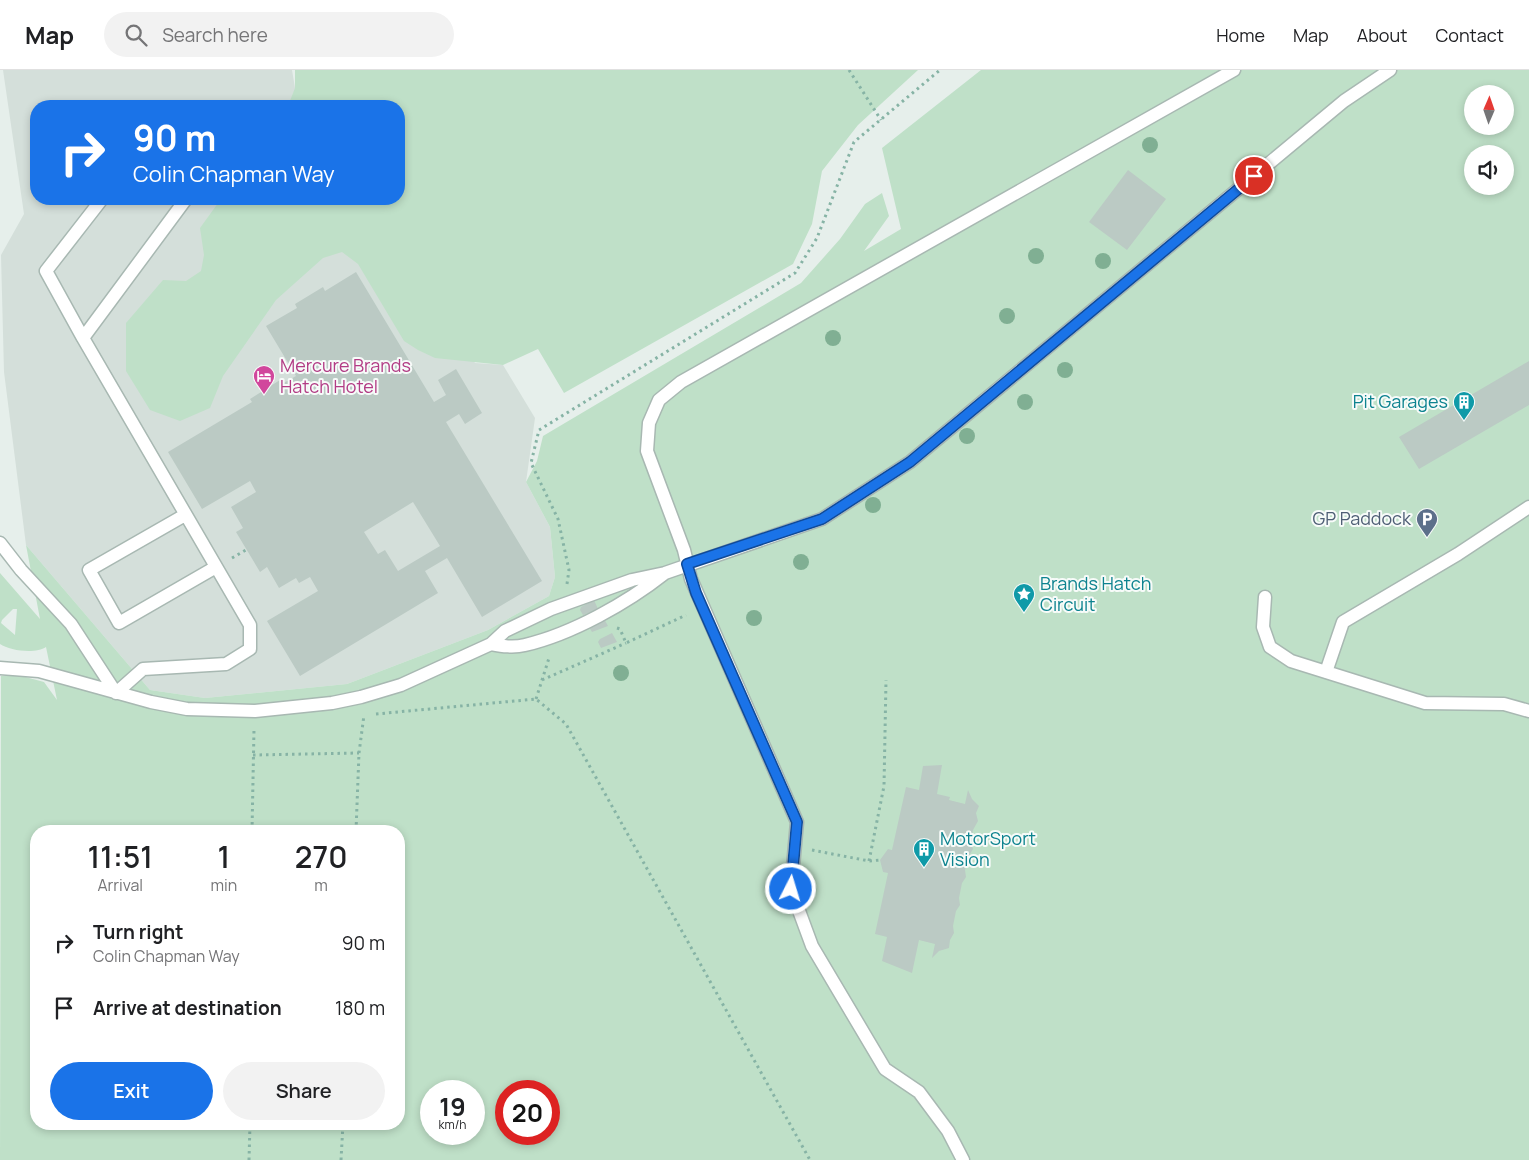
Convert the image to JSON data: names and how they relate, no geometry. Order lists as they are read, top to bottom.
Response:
{
  "places": {
    "hotel": ["Mercure Brands Hatch Hotel"],
    "building": ["Pit Garages", "MotorSport Vision"],
    "parking": ["GP Paddock"],
    "place": ["Brands Hatch Circuit"]
  },
  "north": "top",
  "page": {
    "header": "Map",
    "search": "Search here",
    "nav": [
      "Home",
      "Map",
      "About",
      "Contact"
    ],
    "turn": ["90 m", "Colin Chapman Way"],
    "eta": [
      "11:51",
      "Arrival",
      "1",
      "min",
      "270",
      "m"
    ],
    "list": [
      {
        "name": "Turn right",
        "note": "Colin Chapman Way",
        "value": "90 m"
      },
      {
        "name": "Arrive at destination",
        "value": "180 m"
      }
    ],
    "buttons": ["Exit", "Share"],
    "speed": "19 km/h",
    "limit": "20"
  }
}
